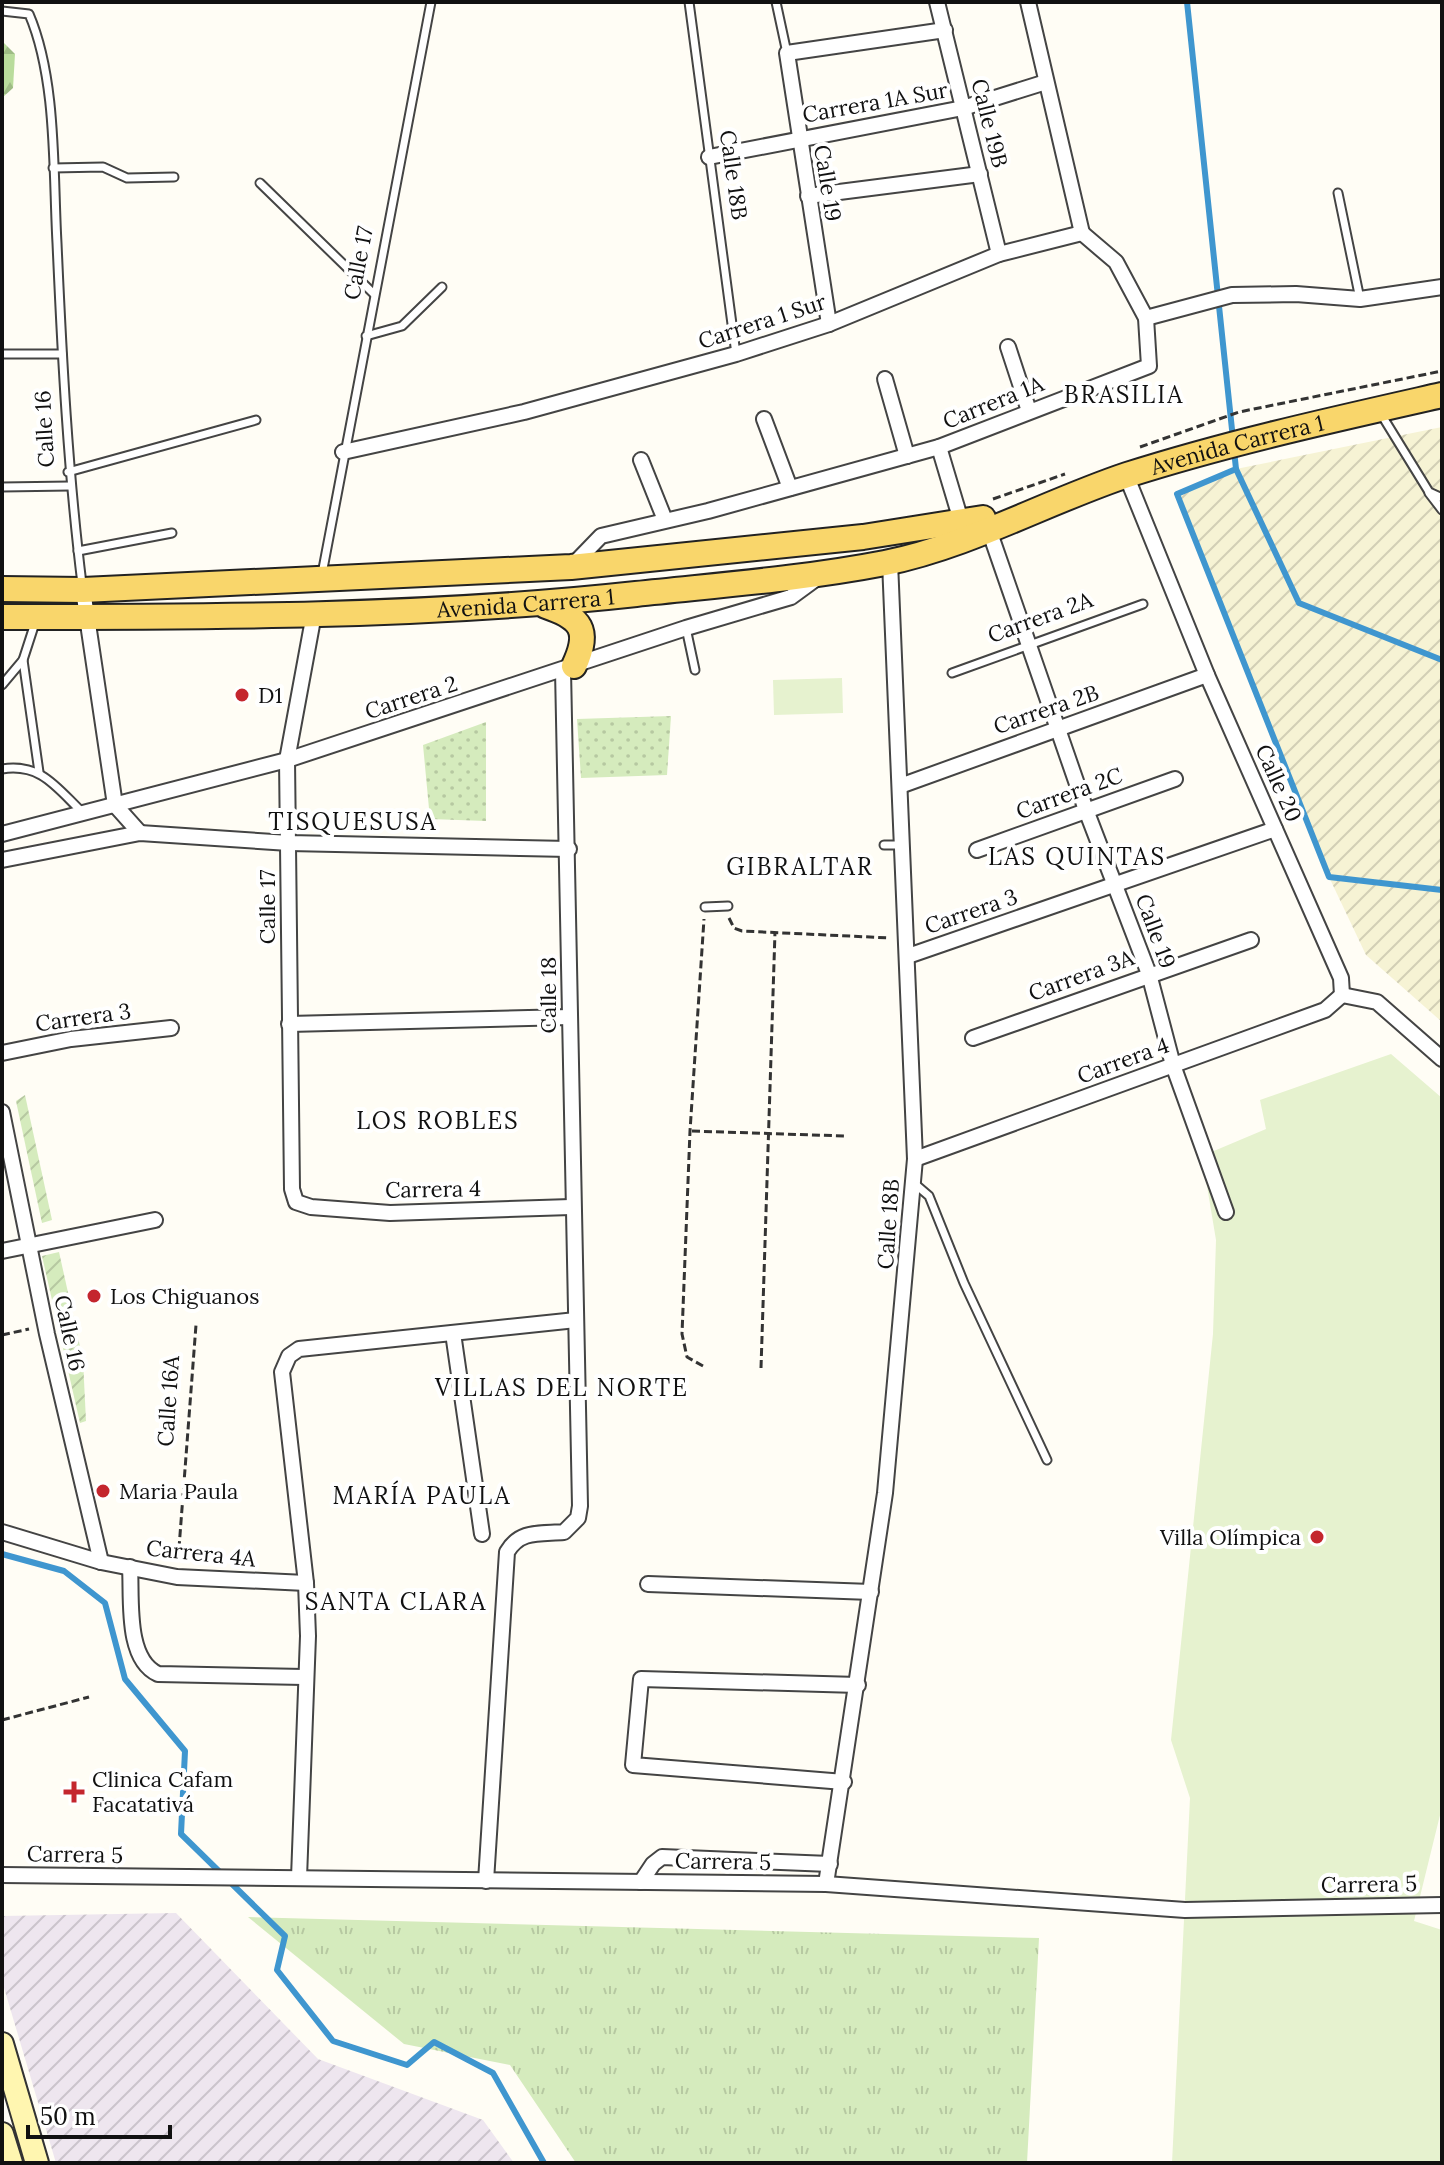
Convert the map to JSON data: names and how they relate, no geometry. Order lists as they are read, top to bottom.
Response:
{
  "streets": {
    "main road": ["Avenida Carrera 1"],
    "street": [
      "Carrera 1A Sur",
      "Calle 19B",
      "Calle 18B",
      "Calle 19",
      "Calle 17",
      "Carrera 1 Sur",
      "Carrera 1A",
      "Calle 16",
      "Carrera 2",
      "Carrera 2B",
      "Calle 20",
      "Carrera 2C",
      "Carrera 3",
      "Carrera 3A",
      "Calle 18",
      "Carrera 4",
      "Carrera 4A",
      "Carrera 5"
    ],
    "lane": ["Carrera 2A"],
    "path": ["Calle 16A"]
  },
  "crossings": [
    ["Carrera 1A Sur", "Calle 19B"],
    ["Carrera 1A Sur", "Calle 18B"],
    ["Carrera 1A Sur", "Calle 19"],
    ["Calle 19B", "Carrera 1 Sur"],
    ["Calle 18B", "Carrera 1 Sur"],
    ["Calle 18B", "Avenida Carrera 1"],
    ["Calle 18B", "Carrera 2B"],
    ["Calle 18B", "Carrera 3"],
    ["Calle 18B", "Carrera 4"],
    ["Calle 18B", "Carrera 5"],
    ["Calle 19", "Carrera 1 Sur"],
    ["Calle 19", "Avenida Carrera 1"],
    ["Calle 19", "Carrera 2A"],
    ["Calle 19", "Carrera 2B"],
    ["Calle 19", "Carrera 2C"],
    ["Calle 19", "Carrera 3"],
    ["Calle 19", "Carrera 3A"],
    ["Calle 19", "Carrera 4"],
    ["Calle 17", "Carrera 1 Sur"],
    ["Calle 17", "Avenida Carrera 1"],
    ["Calle 17", "Carrera 2"],
    ["Calle 17", "Carrera 4"],
    ["Carrera 1A", "Avenida Carrera 1"],
    ["Calle 16", "Avenida Carrera 1"],
    ["Calle 16", "Carrera 2"],
    ["Calle 16", "Carrera 4A"],
    ["Avenida Carrera 1", "Carrera 2"],
    ["Avenida Carrera 1", "Calle 20"],
    ["Carrera 2", "Calle 18"],
    ["Carrera 2B", "Calle 20"],
    ["Calle 20", "Carrera 3"],
    ["Calle 20", "Carrera 4"],
    ["Calle 18", "Carrera 4"],
    ["Calle 18", "Carrera 5"],
    ["Calle 16A", "Carrera 4A"]
  ],
  "districts": [
    "BRASILIA",
    "TISQUESUSA",
    "LAS QUINTAS",
    "GIBRALTAR",
    "LOS ROBLES",
    "VILLAS DEL NORTE",
    "MARÍA PAULA",
    "SANTA CLARA"
  ],
  "places": {
    "other": [
      "D1",
      "Los Chiguanos",
      "Maria Paula",
      "Villa Olímpica"
    ],
    "health": ["Clinica Cafam Facatativá"]
  },
  "scale_bar": "50 m"
}
